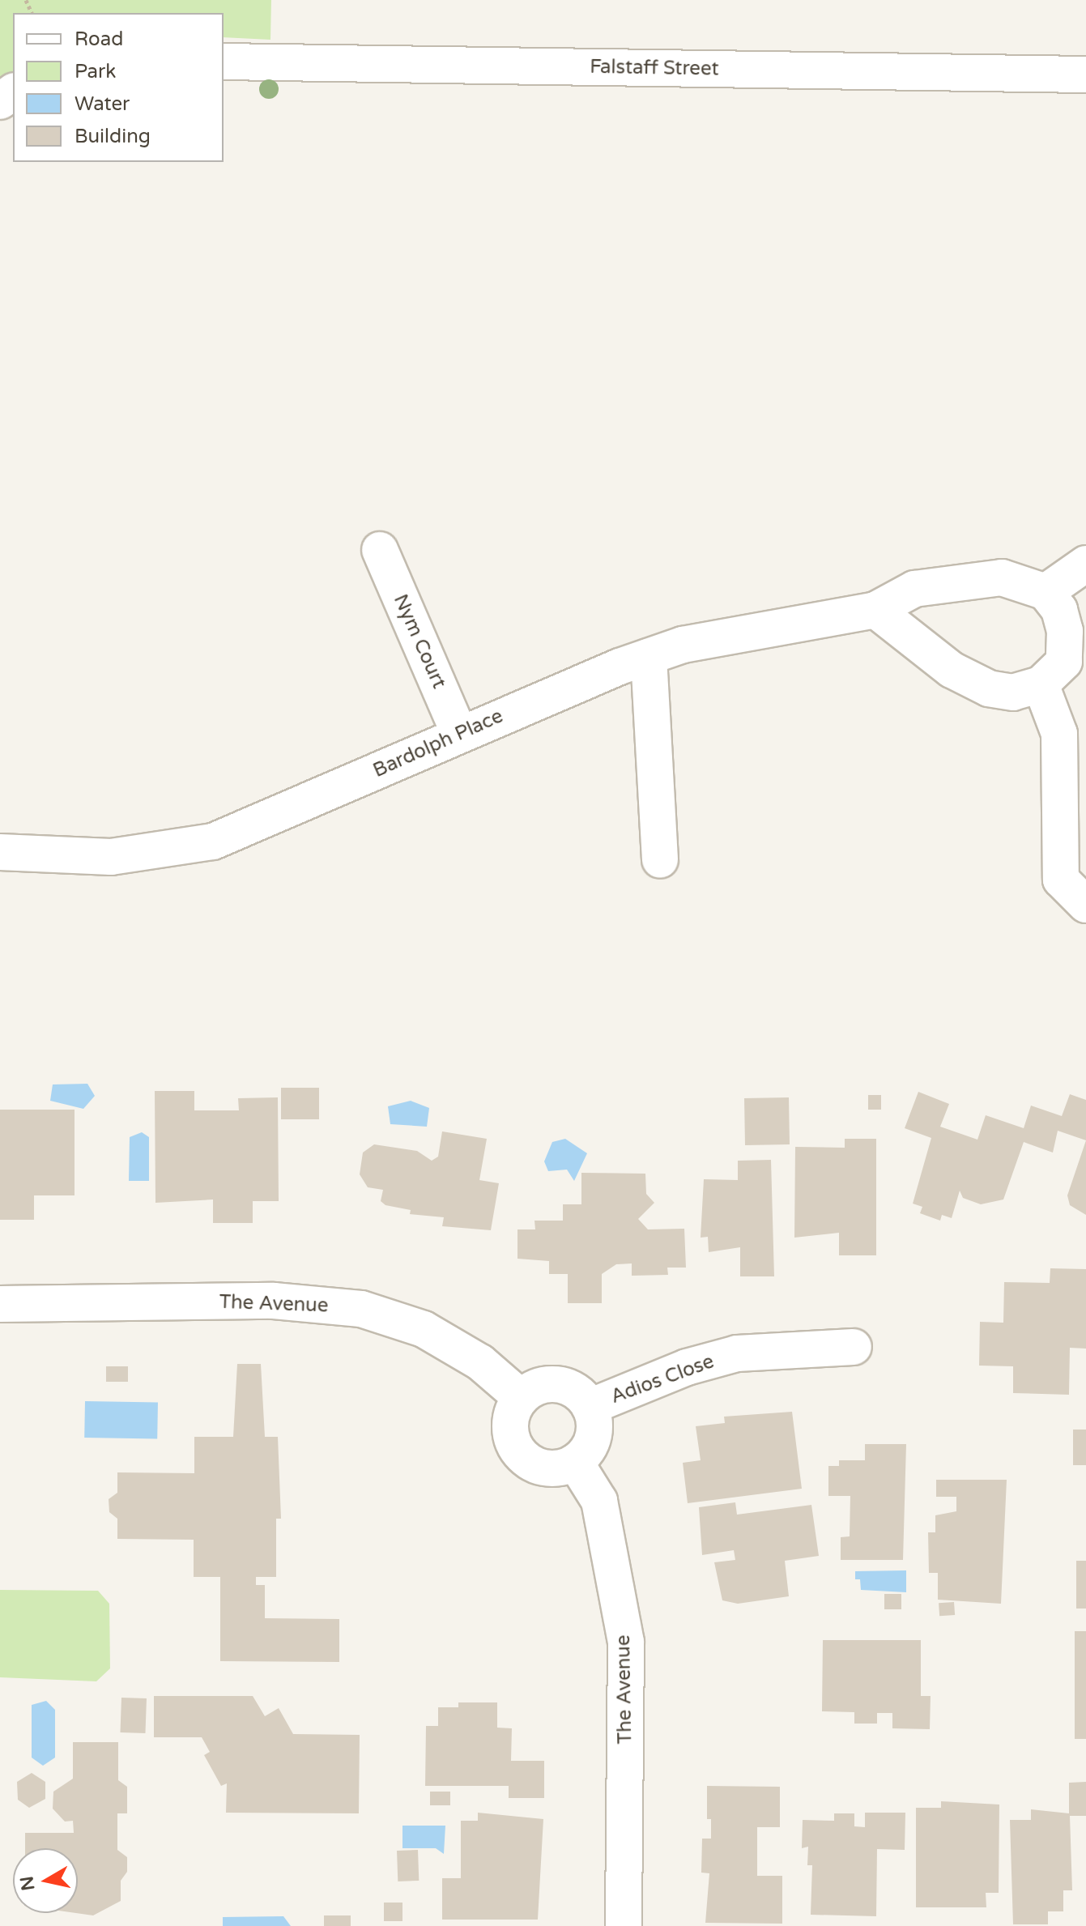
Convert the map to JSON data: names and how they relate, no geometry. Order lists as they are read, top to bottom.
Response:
{
  "streets": {
    "street": [
      "Falstaff Street",
      "Nym Court",
      "Bardolph Place",
      "The Avenue",
      "Adios Close"
    ]
  },
  "crossings": [
    ["Nym Court", "Bardolph Place"],
    ["The Avenue", "Adios Close"]
  ],
  "legend": [
    "Road",
    "Park",
    "Water",
    "Building"
  ],
  "north": "left"
}
